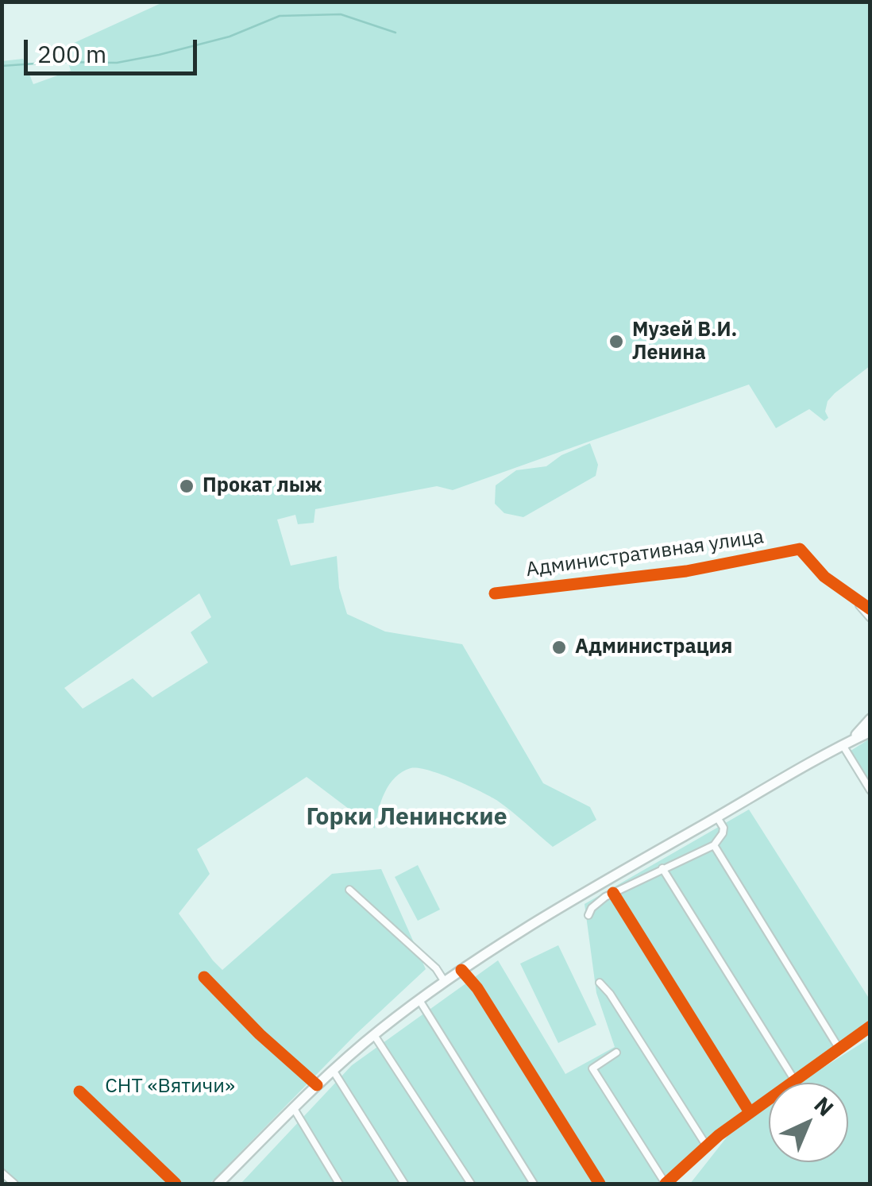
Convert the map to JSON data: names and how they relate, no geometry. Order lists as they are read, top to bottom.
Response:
{
  "streets": {
    "street": ["Административная улица"]
  },
  "districts": ["Горки Ленинские"],
  "parks": ["СНТ «Вятичи»"],
  "places": ["Музей В.И. Ленина", "Прокат лыж", "Администрация"],
  "scale_bar": "200 m",
  "north": "top right"
}
